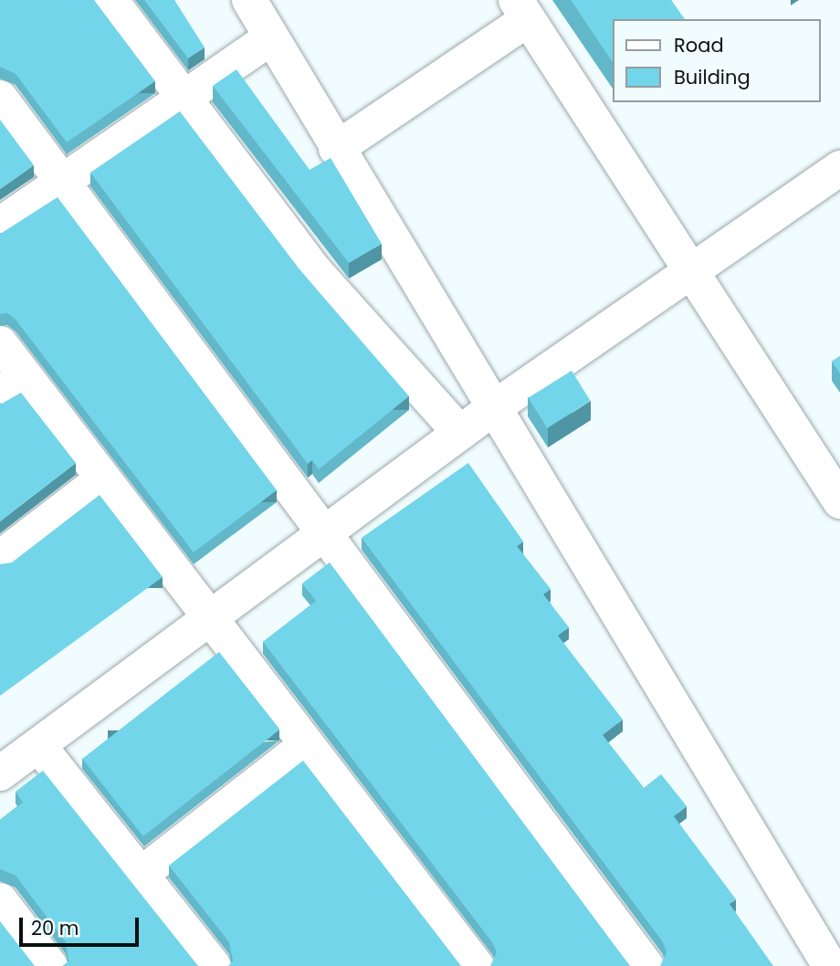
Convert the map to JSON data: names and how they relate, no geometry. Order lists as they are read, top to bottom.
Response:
{
  "legend": ["Road", "Building"],
  "scale_bar": "20 m"
}
